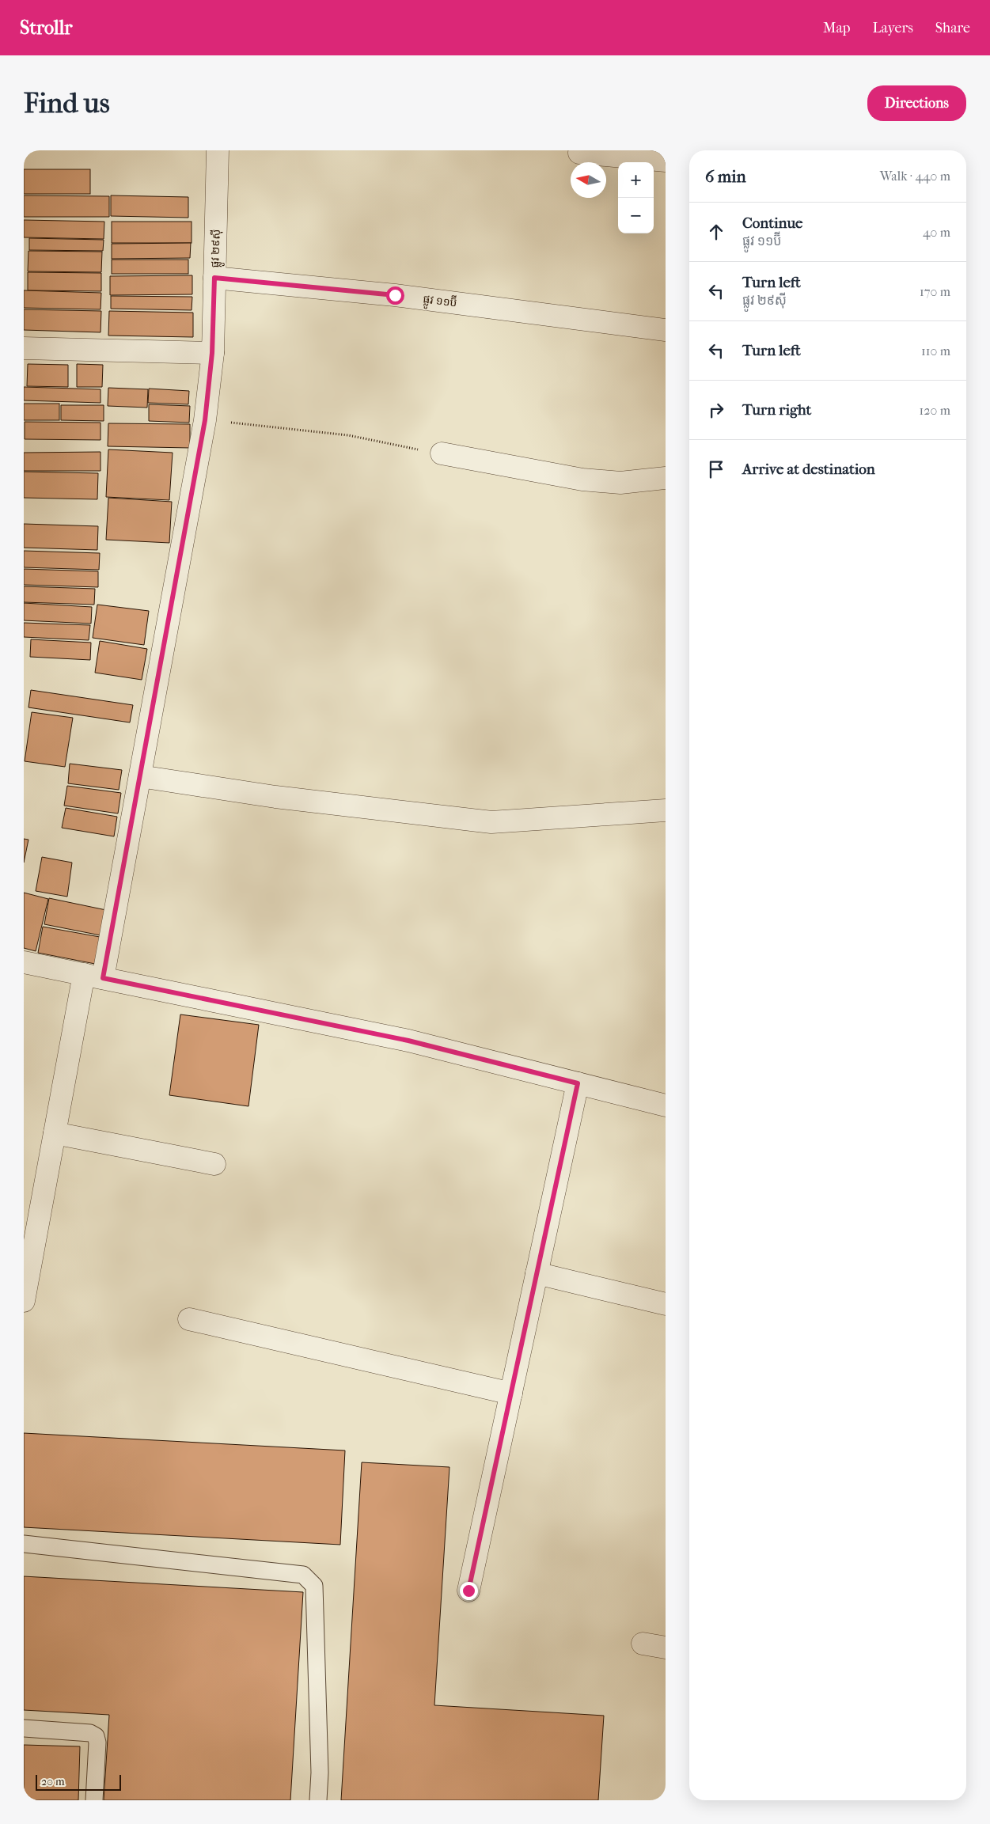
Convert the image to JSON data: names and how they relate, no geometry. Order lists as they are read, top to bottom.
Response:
{
  "streets": {
    "street": ["ផ្លូវ ២៩ស៊ី", "ផ្លូវ ១១ប៊ី"]
  },
  "crossings": [
    ["ផ្លូវ ២៩ស៊ី", "ផ្លូវ ១១ប៊ី"]
  ],
  "scale_bar": "20 m",
  "north": "left",
  "page": {
    "header": "Strollr",
    "nav": ["Map", "Layers", "Share"],
    "buttons": "Directions",
    "title": "Find us",
    "heading": ["6 min", "Walk · 440 m"],
    "map_buttons": ["+", "−"],
    "list": [
      ["Continue", "ផ្លូវ ១១ប៊ី", "40 m"],
      ["Turn left", "ផ្លូវ ២៩ស៊ី", "170 m"],
      ["Turn left", "110 m"],
      ["Turn right", "120 m"],
      "Arrive at destination"
    ],
    "scale": "20 m"
  }
}
